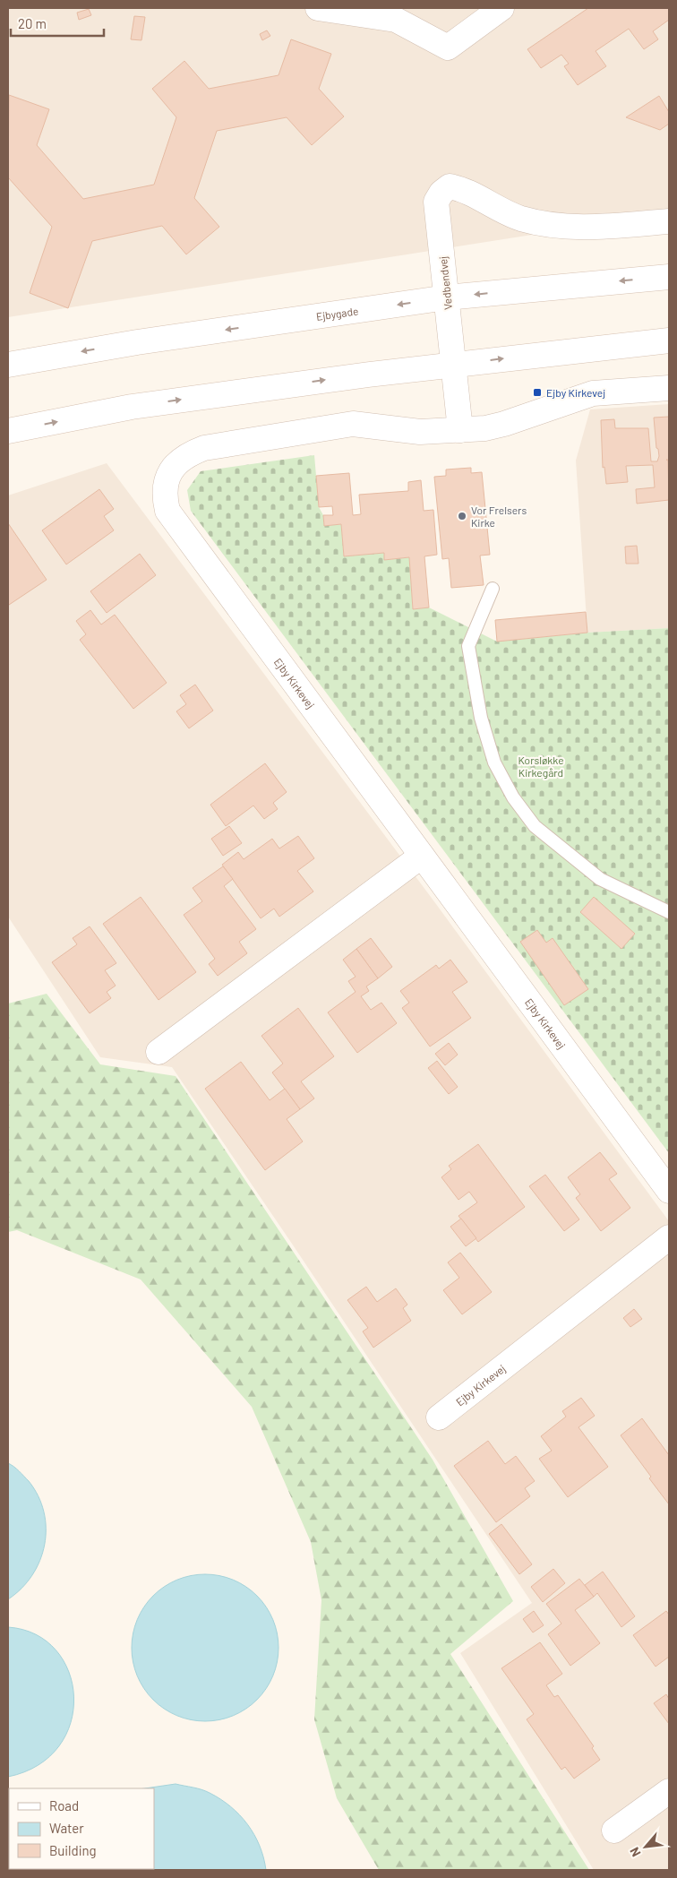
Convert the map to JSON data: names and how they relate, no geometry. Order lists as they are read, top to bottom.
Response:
{
  "streets": {
    "street": ["Vedbendvej", "Ejbygade", "Ejby Kirkevej"]
  },
  "crossings": [
    ["Vedbendvej", "Ejbygade"]
  ],
  "parks": ["Korsløkke Kirkegård"],
  "places": {
    "transit": ["Ejby Kirkevej"],
    "other": ["Vor Frelsers Kirke"]
  },
  "legend": ["Road", "Water", "Building"],
  "scale_bar": "20 m",
  "north": "bottom left"
}
